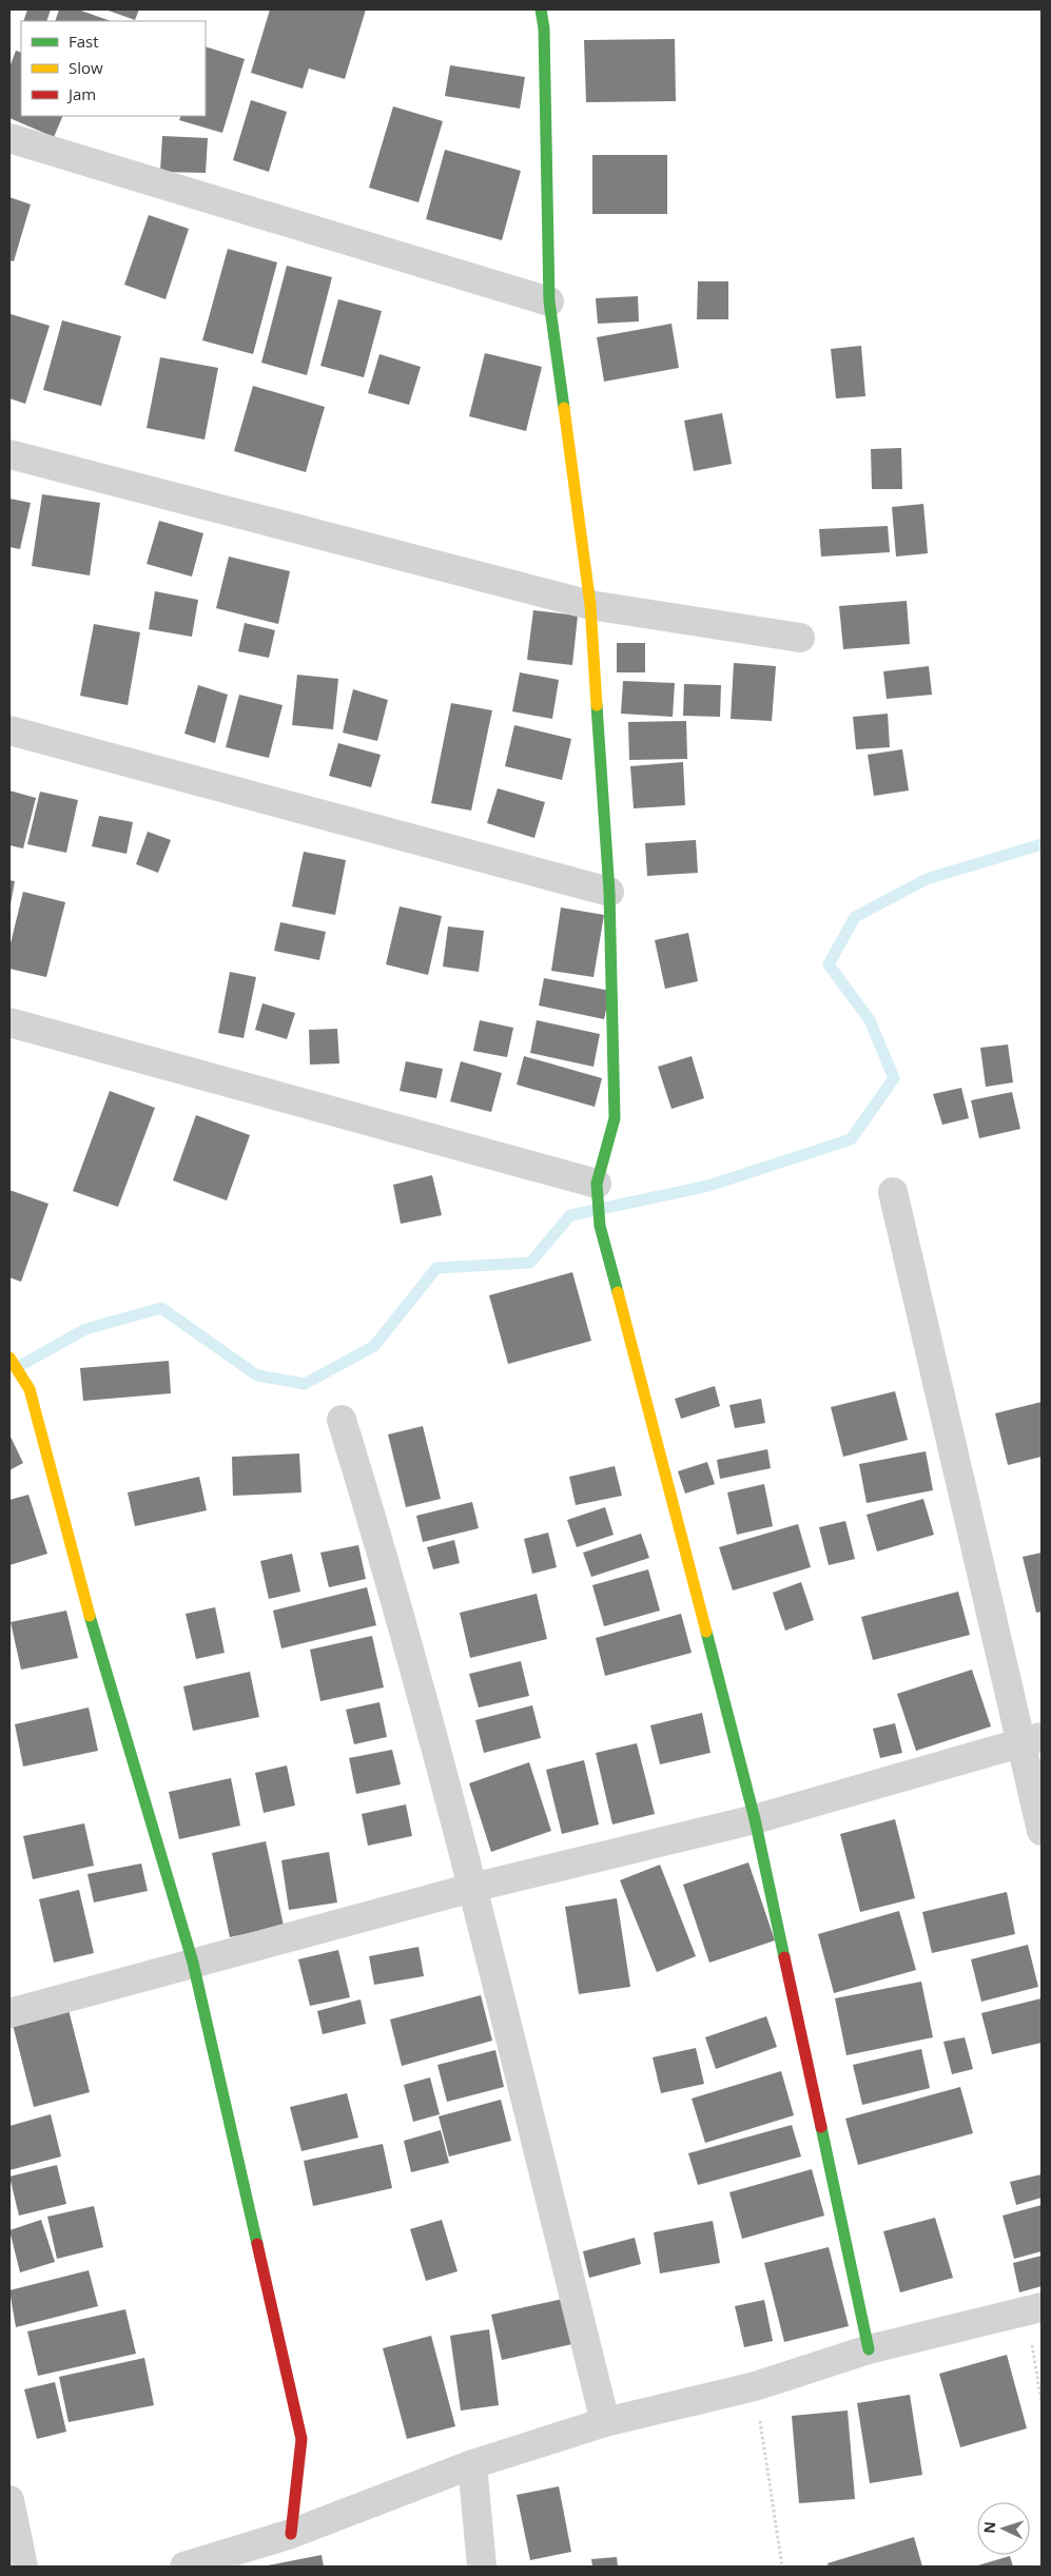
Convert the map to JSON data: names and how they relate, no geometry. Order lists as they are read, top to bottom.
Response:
{
  "legend": ["Fast", "Slow", "Jam"],
  "north": "left"
}
